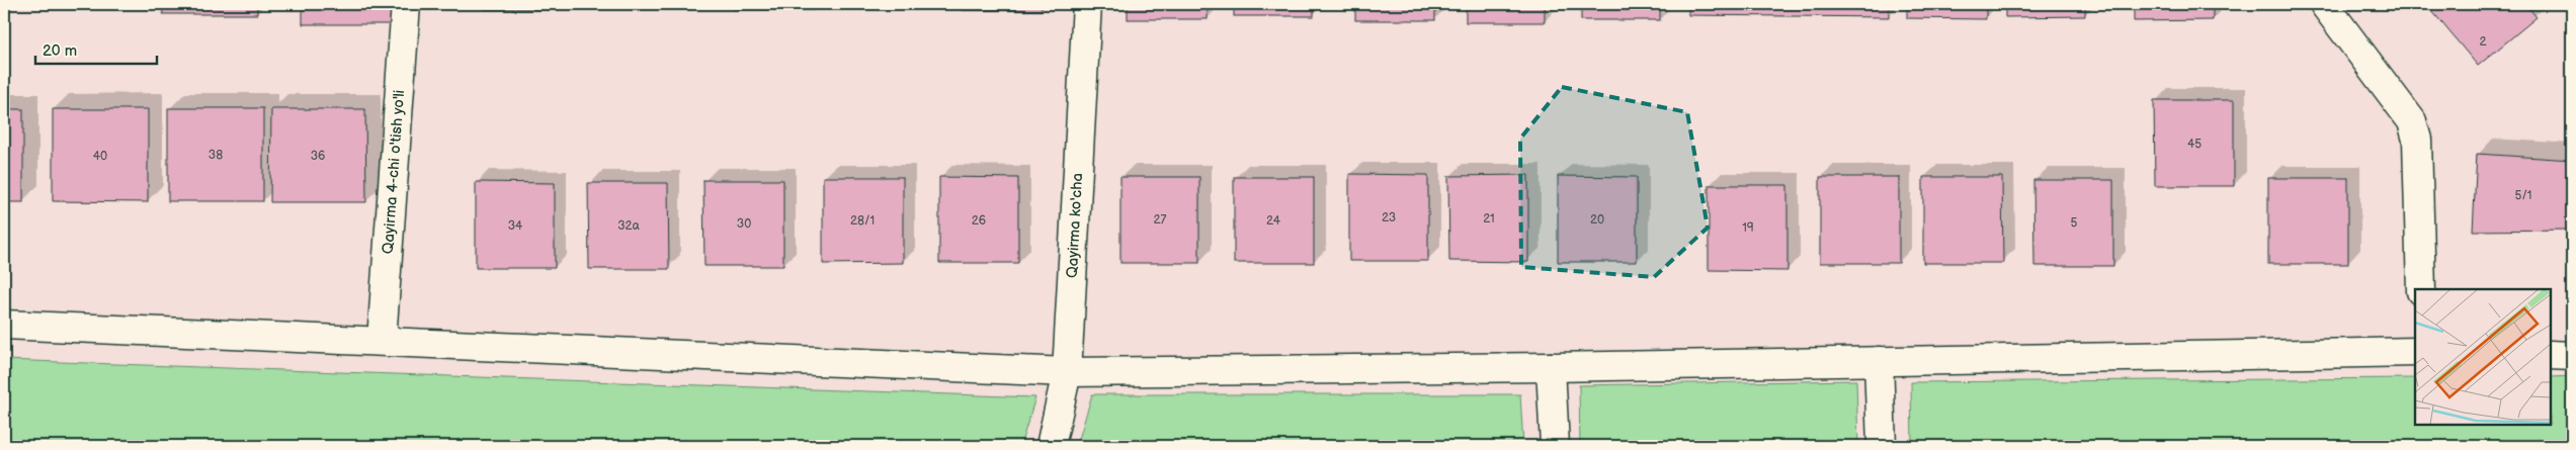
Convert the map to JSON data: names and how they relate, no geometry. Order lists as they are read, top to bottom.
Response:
{
  "streets": {
    "street": ["Qayirma 4-chi o'tish yo'li", "Qayirma ko'cha"]
  },
  "house_numbers": [
    "2",
    "45",
    "38",
    "40",
    "36",
    "5/1",
    "23",
    "21",
    "27",
    "20",
    "28/1",
    "26",
    "24",
    "5",
    "30",
    "34",
    "32а",
    "19"
  ],
  "scale_bar": "20 m"
}
